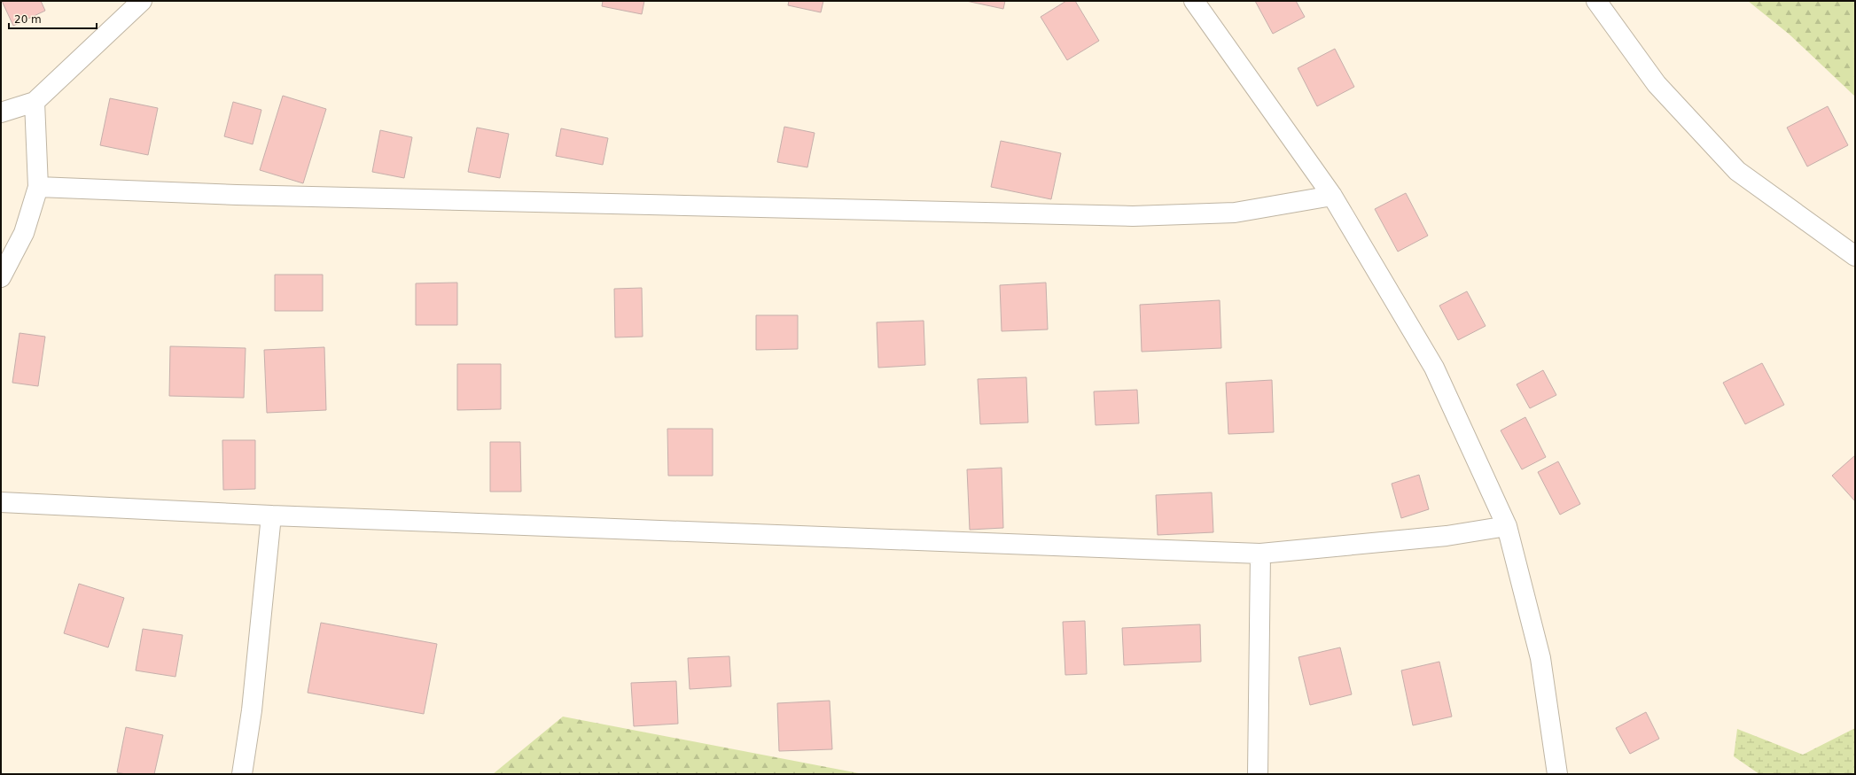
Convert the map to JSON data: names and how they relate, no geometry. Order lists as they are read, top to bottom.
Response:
{
  "scale_bar": "20 m"
}
